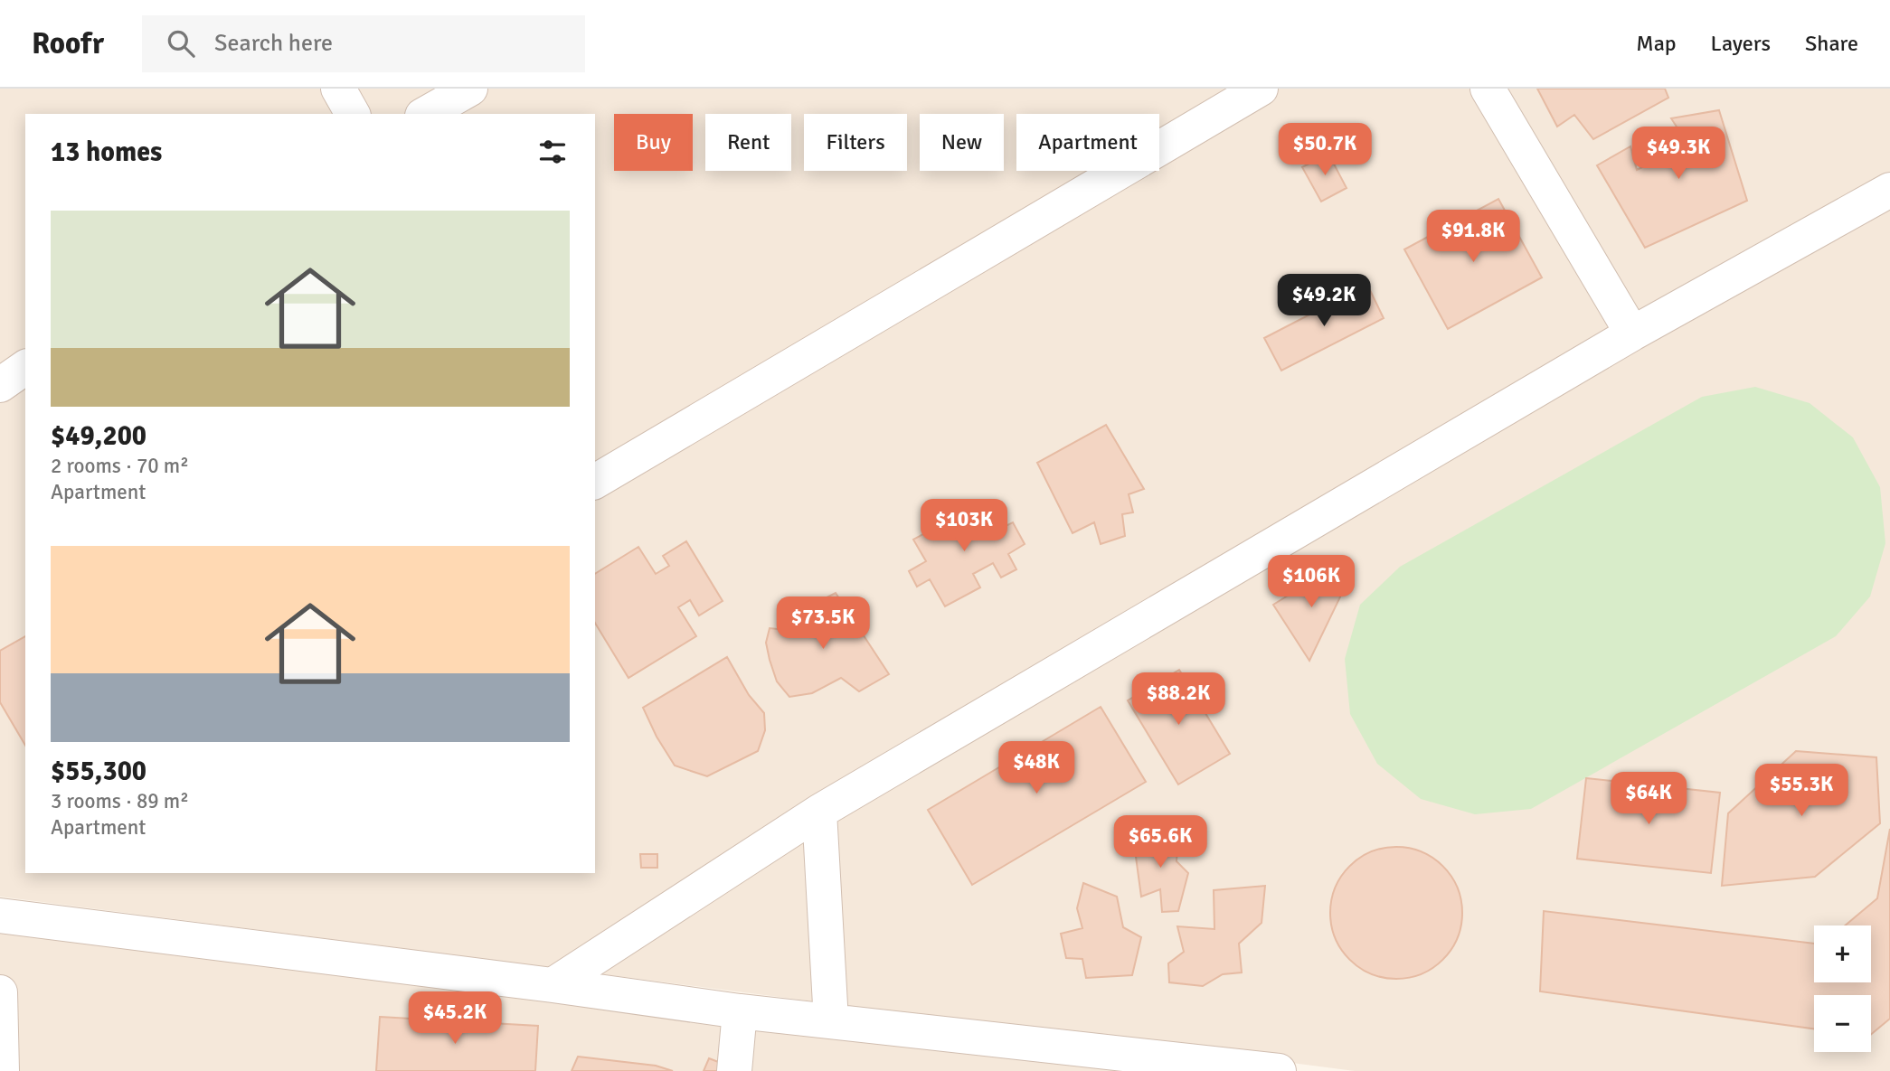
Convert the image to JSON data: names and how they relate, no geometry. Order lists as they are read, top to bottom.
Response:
{
  "page": {
    "header": "Roofr",
    "search": "Search here",
    "nav": ["Map", "Layers", "Share"],
    "chip": [
      "Buy",
      "Rent",
      "Filters",
      "New",
      "Apartment"
    ],
    "heading": "13 homes",
    "price": [
      "$50.7K",
      "$49.3K",
      "$91.8K",
      "$49.2K",
      "$103K",
      "$106K",
      "$73.5K",
      "$88.2K",
      "$48K",
      "$55.3K",
      "$64K",
      "$65.6K",
      "$45.2K"
    ],
    "list": [
      {
        "name": "$49,200",
        "note": "2 rooms · 70 m² · Apartment"
      },
      {
        "name": "$55,300",
        "note": "3 rooms · 89 m² · Apartment"
      }
    ],
    "map_buttons": ["+", "−"]
  }
}
